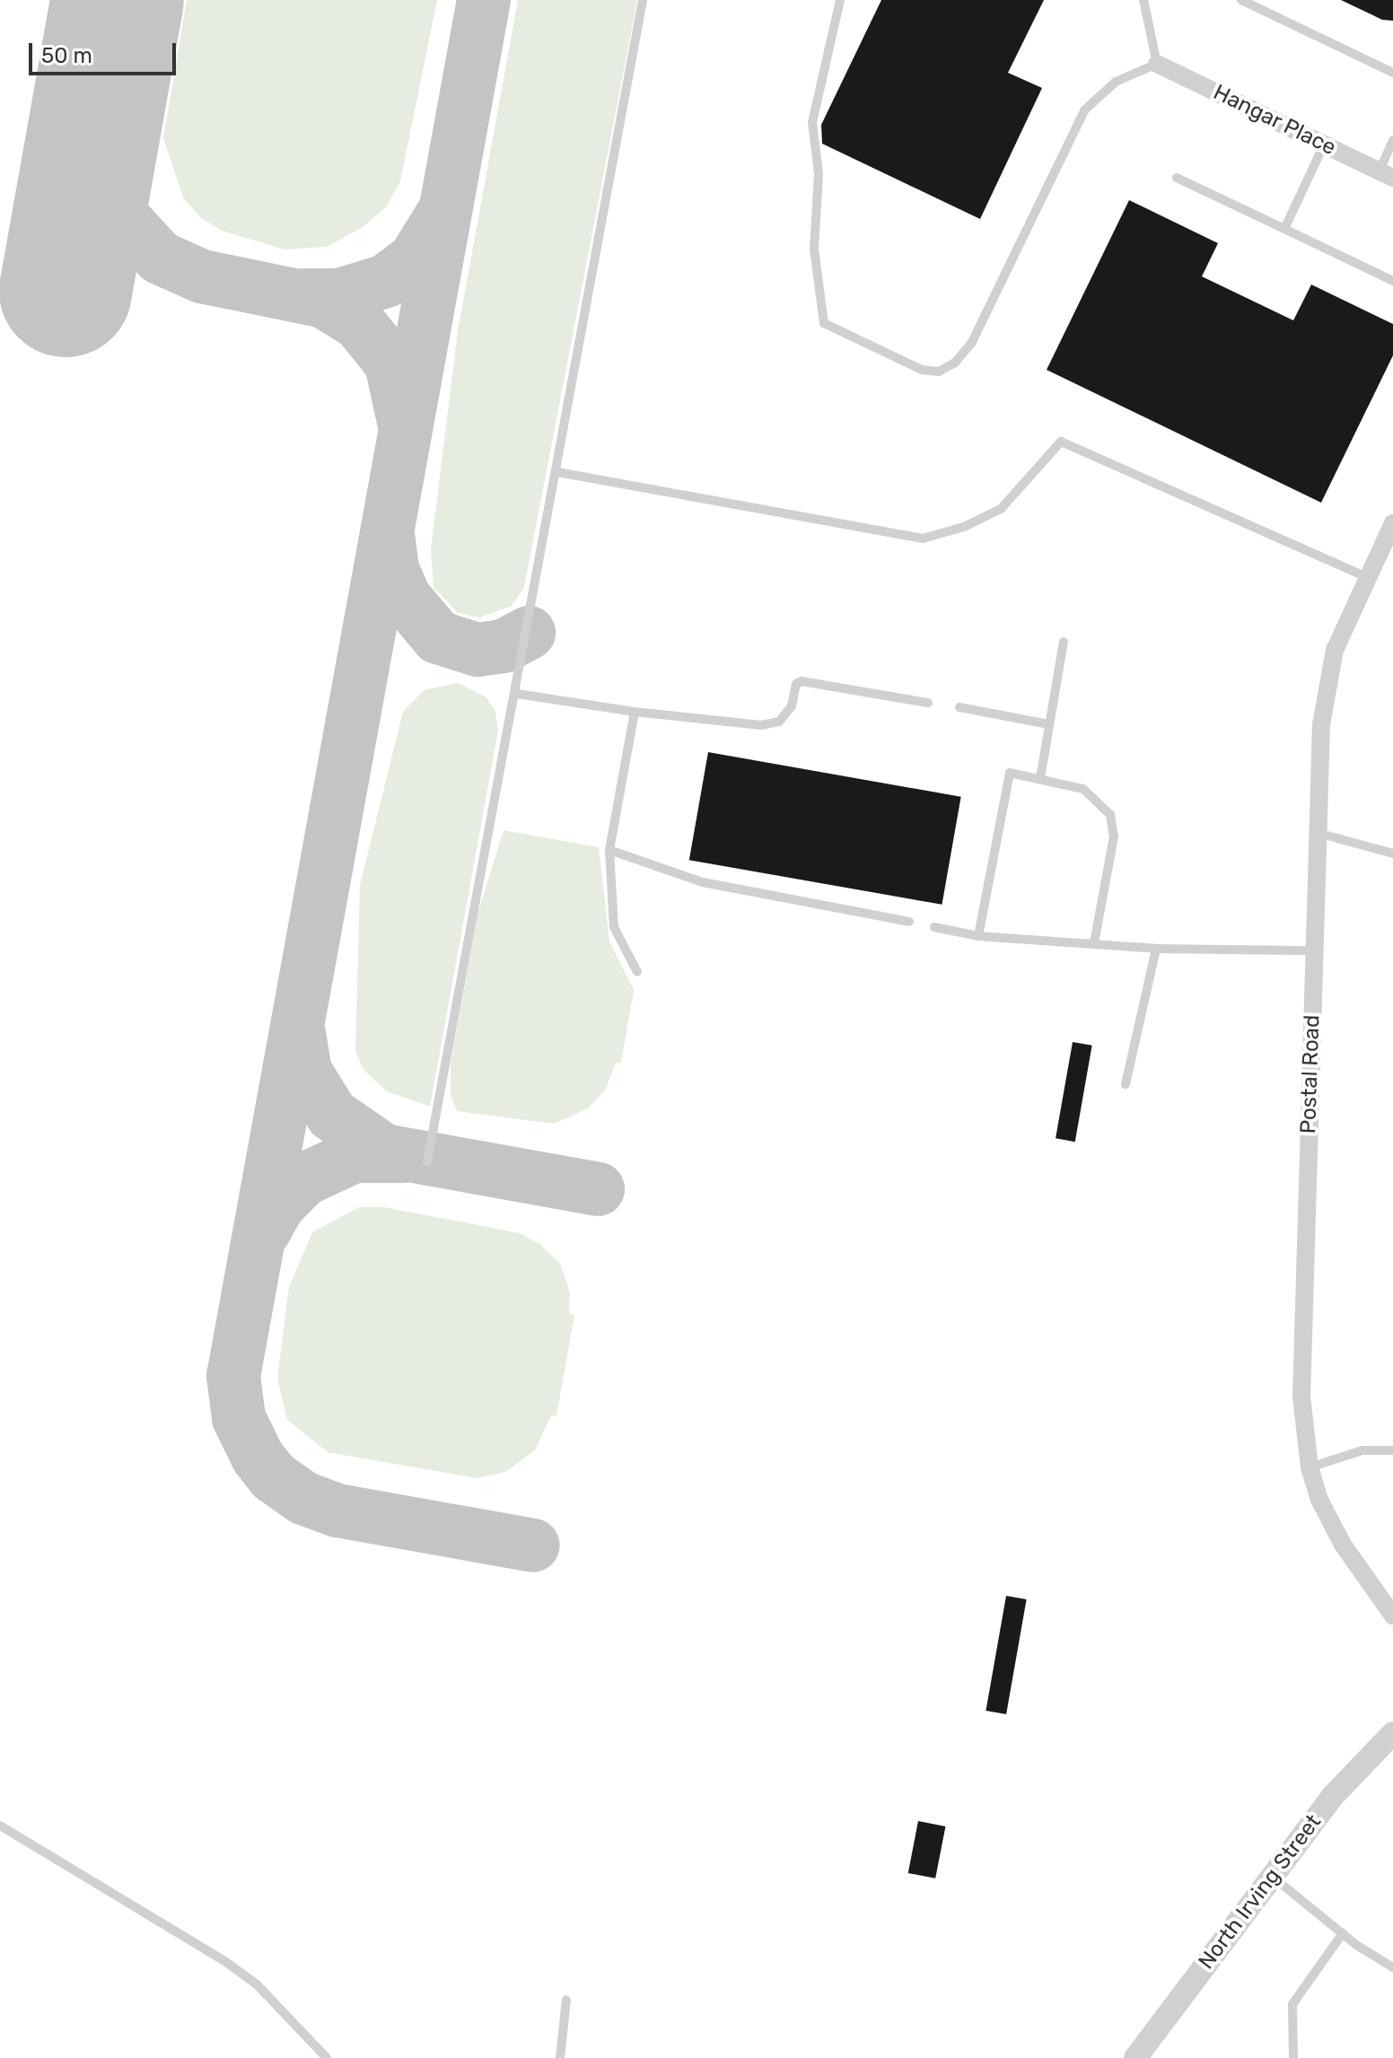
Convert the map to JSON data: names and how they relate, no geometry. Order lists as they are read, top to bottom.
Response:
{
  "streets": {
    "street": ["Hangar Place", "Postal Road", "North Irving Street"]
  },
  "scale_bar": "50 m"
}
